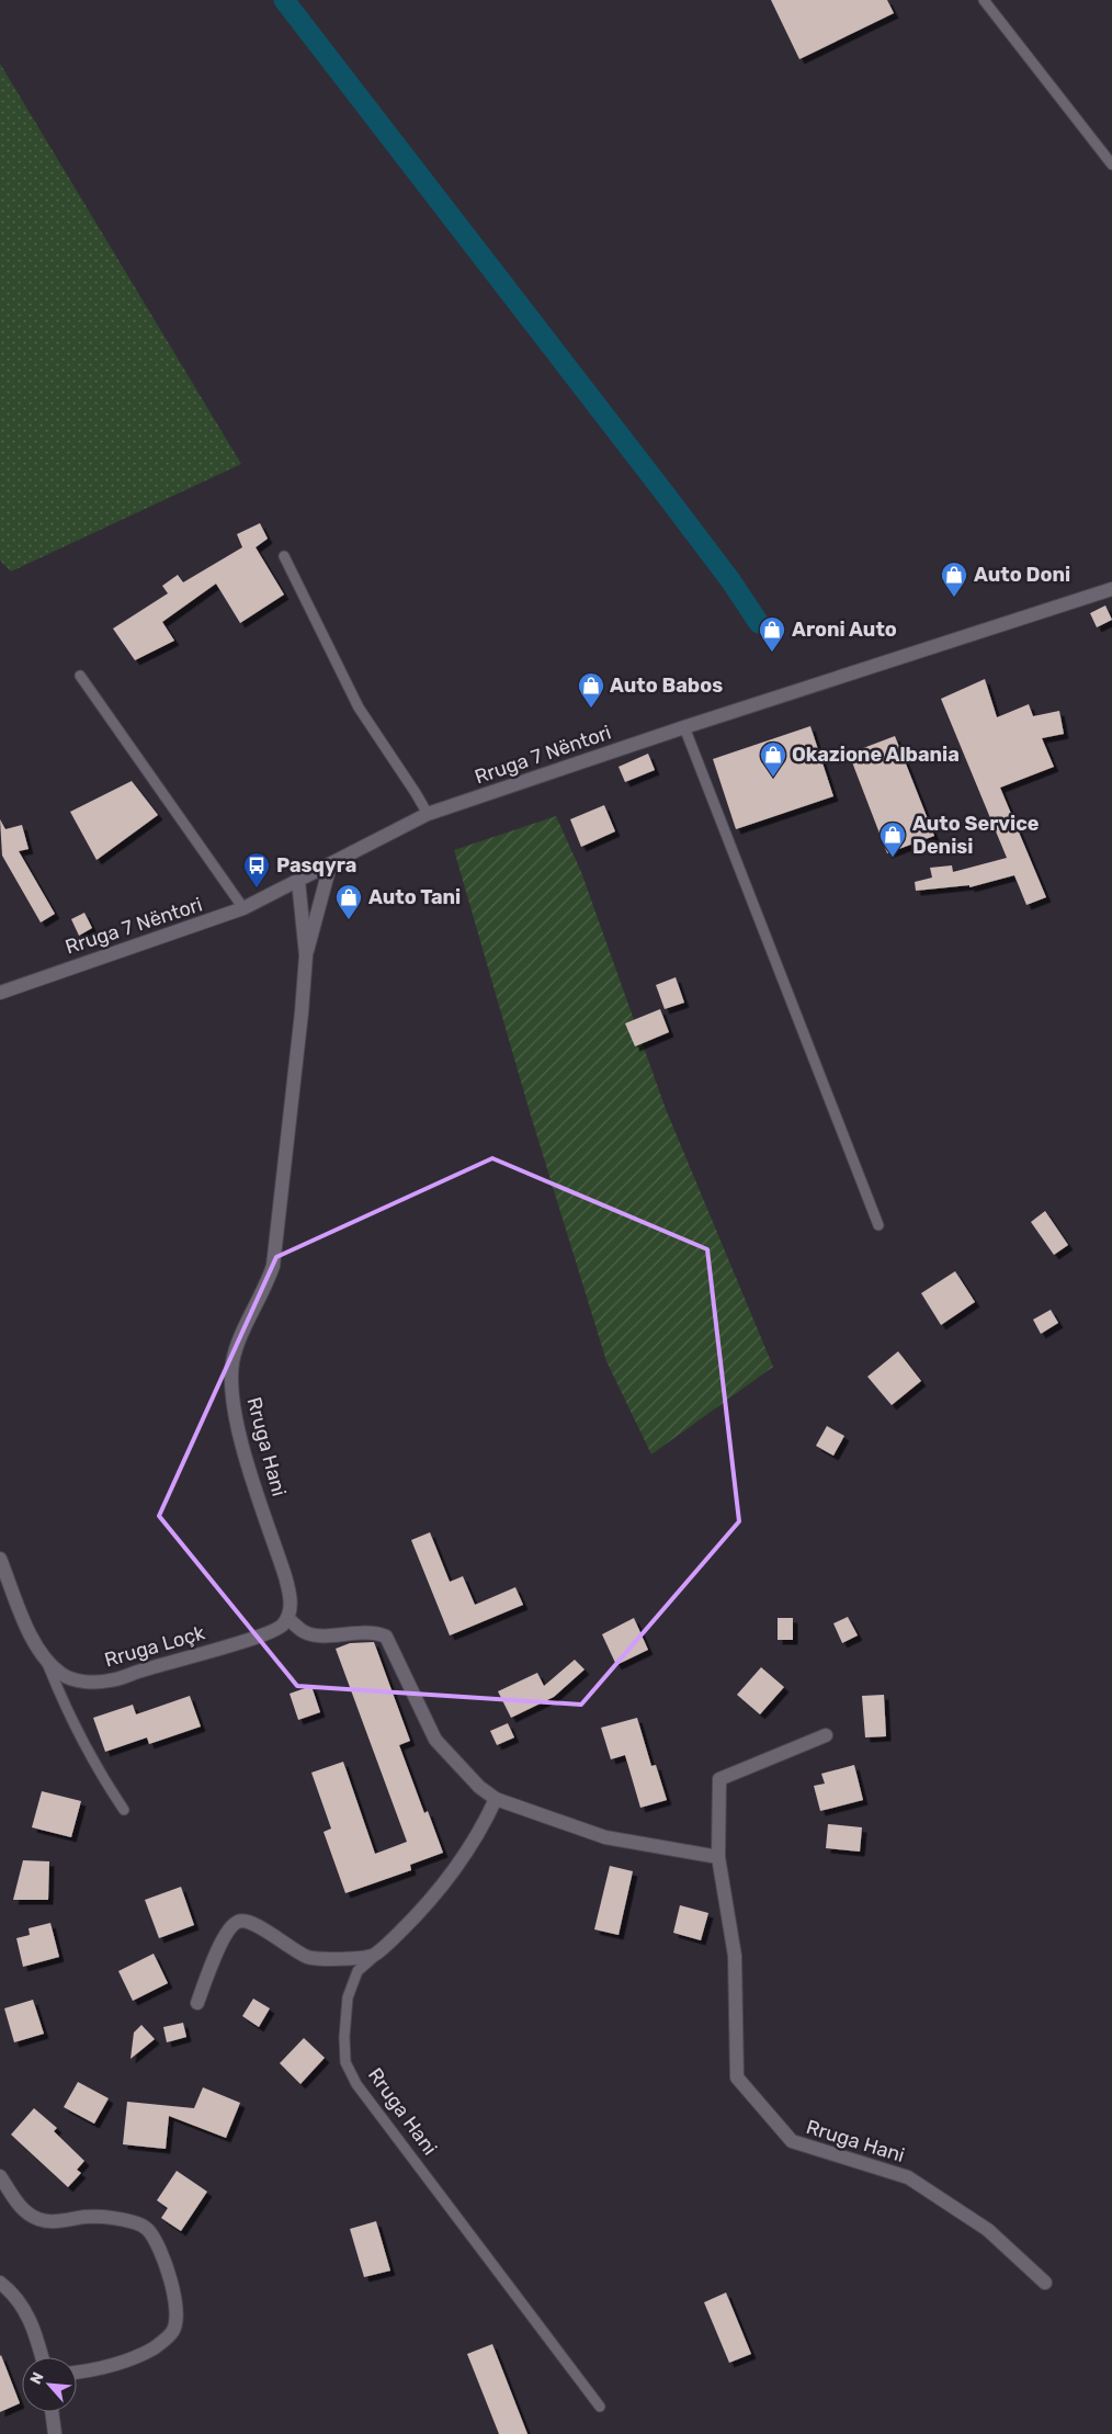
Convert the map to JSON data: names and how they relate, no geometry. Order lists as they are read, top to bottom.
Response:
{
  "streets": {
    "street": ["Rruga 7 Nëntori", "Rruga Hani", "Rruga Loçk"]
  },
  "crossings": [
    ["Rruga 7 Nëntori", "Rruga Hani"],
    ["Rruga Hani", "Rruga Loçk"]
  ],
  "places": {
    "shop": [
      "Auto Doni",
      "Aroni Auto",
      "Auto Babos",
      "Okazione Albania",
      "Auto Service Denisi",
      "Auto Tani"
    ],
    "bus stop": ["Pasqyra"]
  },
  "north": "top left"
}
